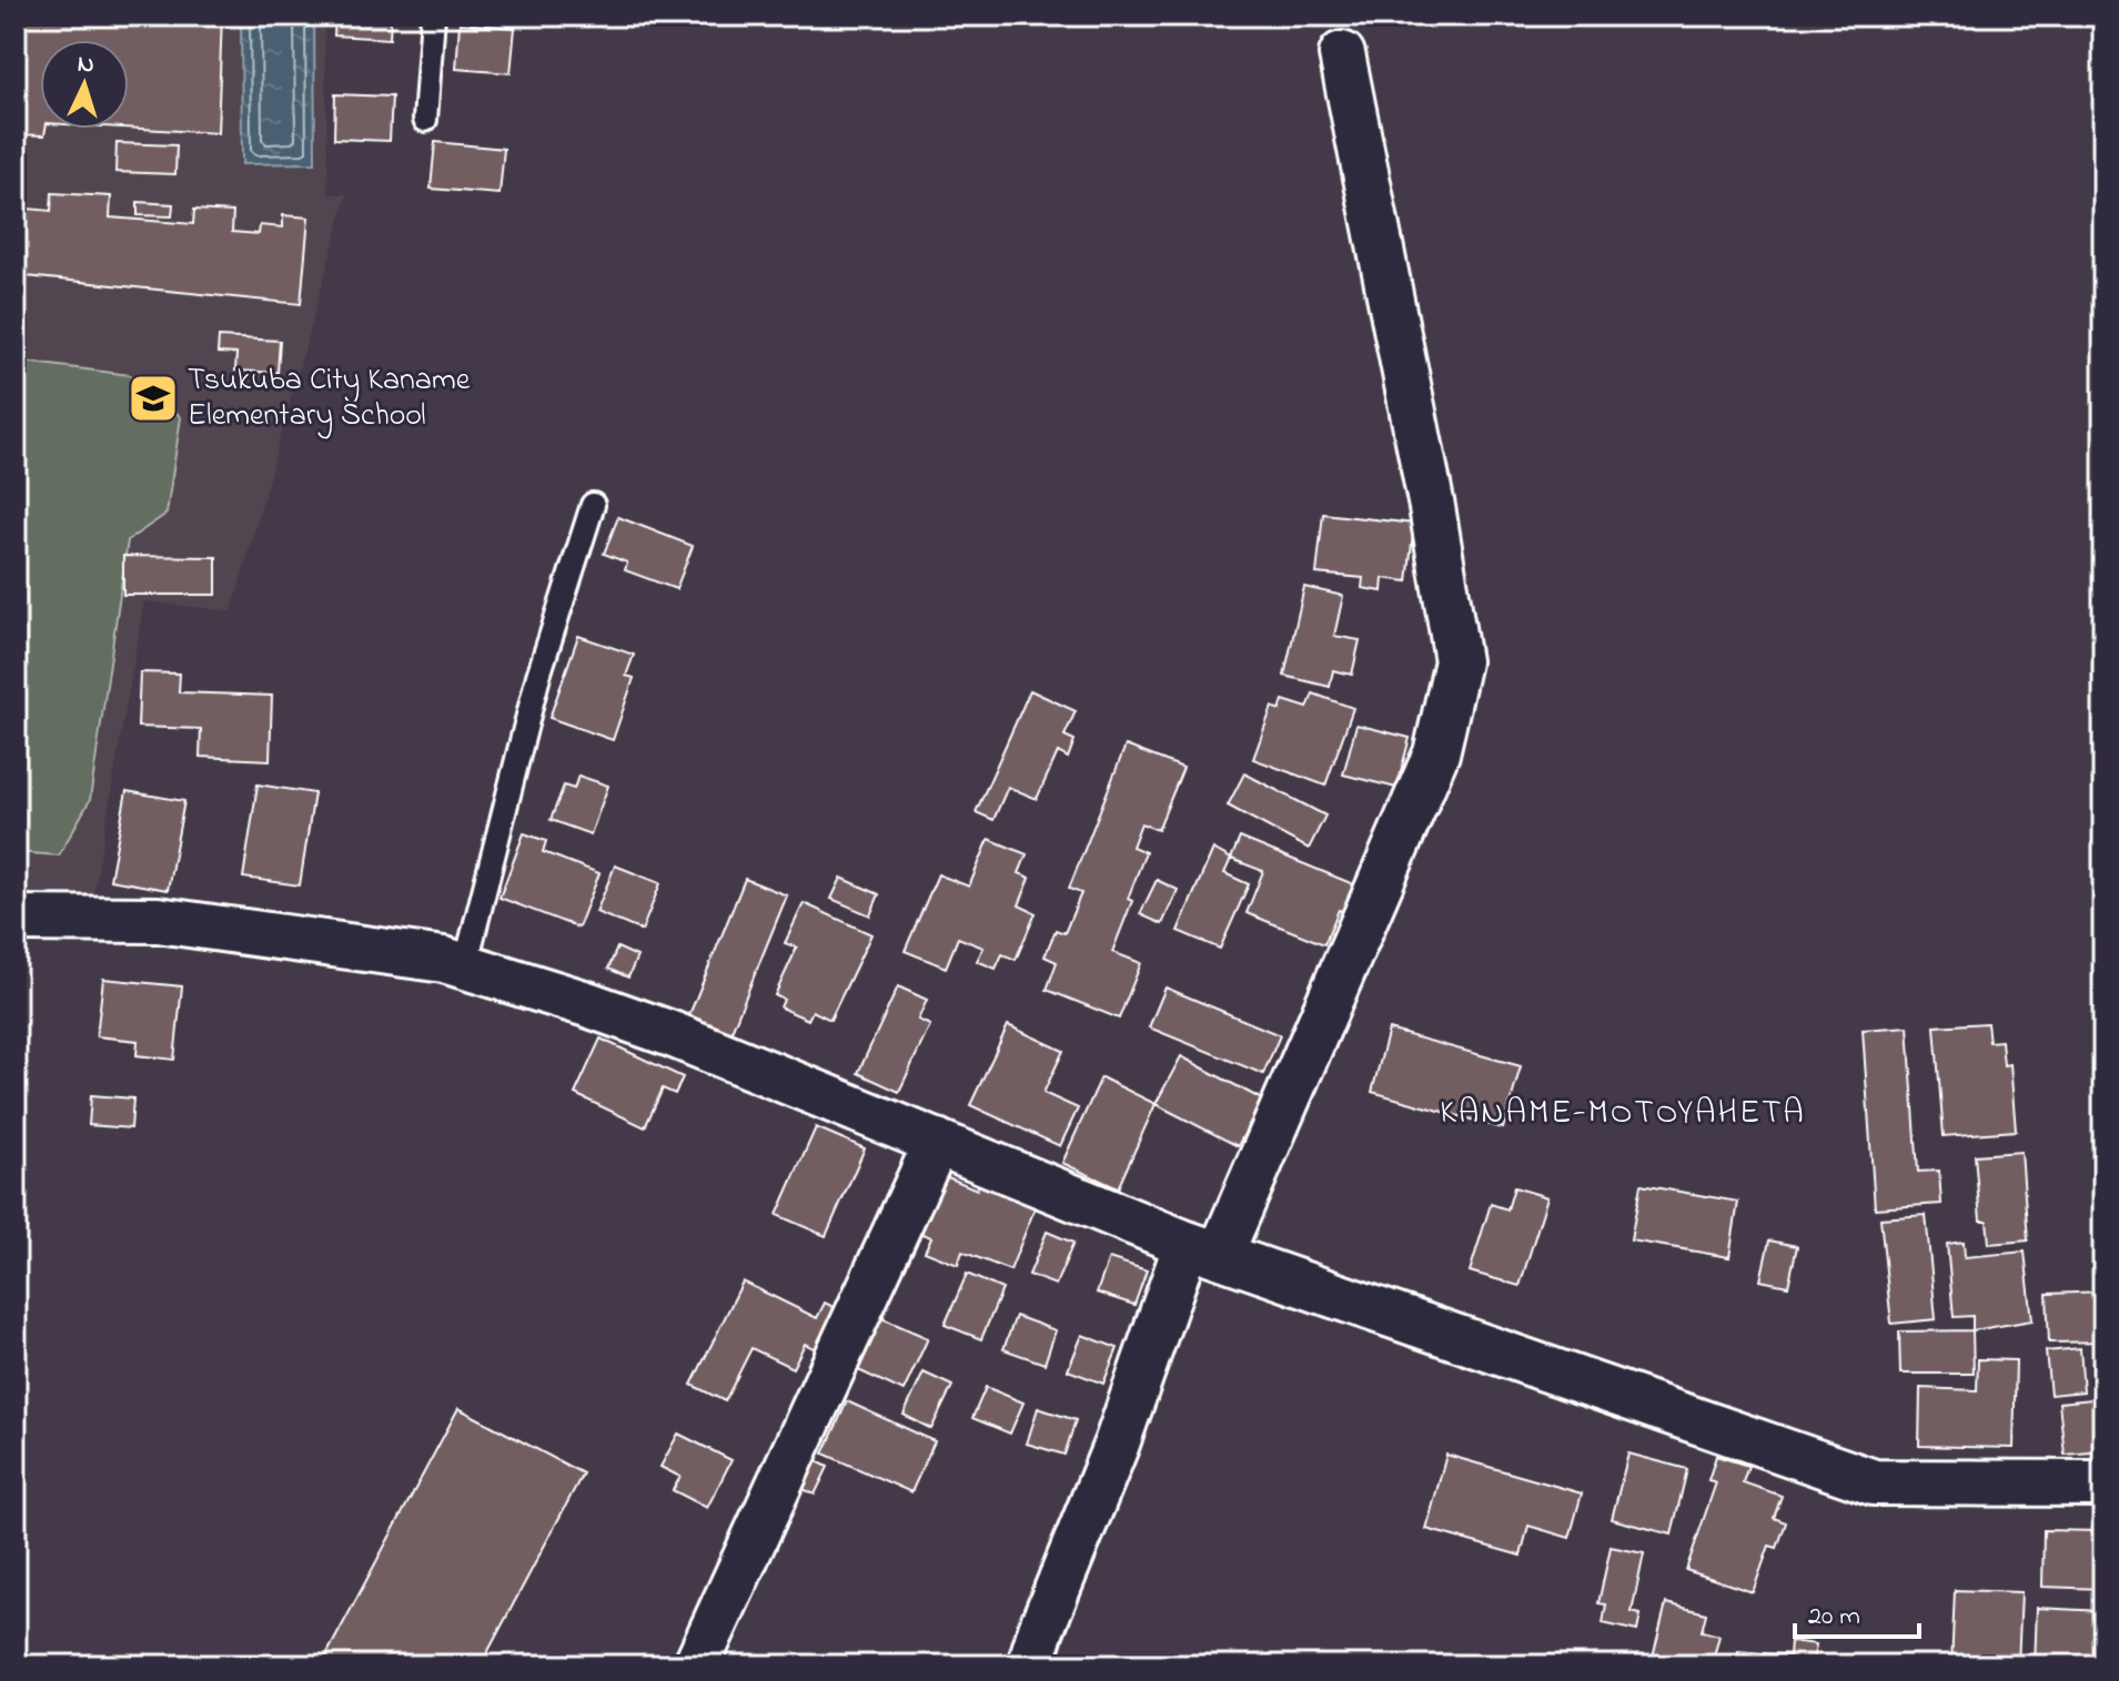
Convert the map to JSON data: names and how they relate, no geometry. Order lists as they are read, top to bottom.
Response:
{
  "districts": ["KANAME-MOTOYAHETA"],
  "places": {
    "school or university": ["Tsukuba City Kaname Elementary School"]
  },
  "scale_bar": "20 m",
  "north": "top"
}
